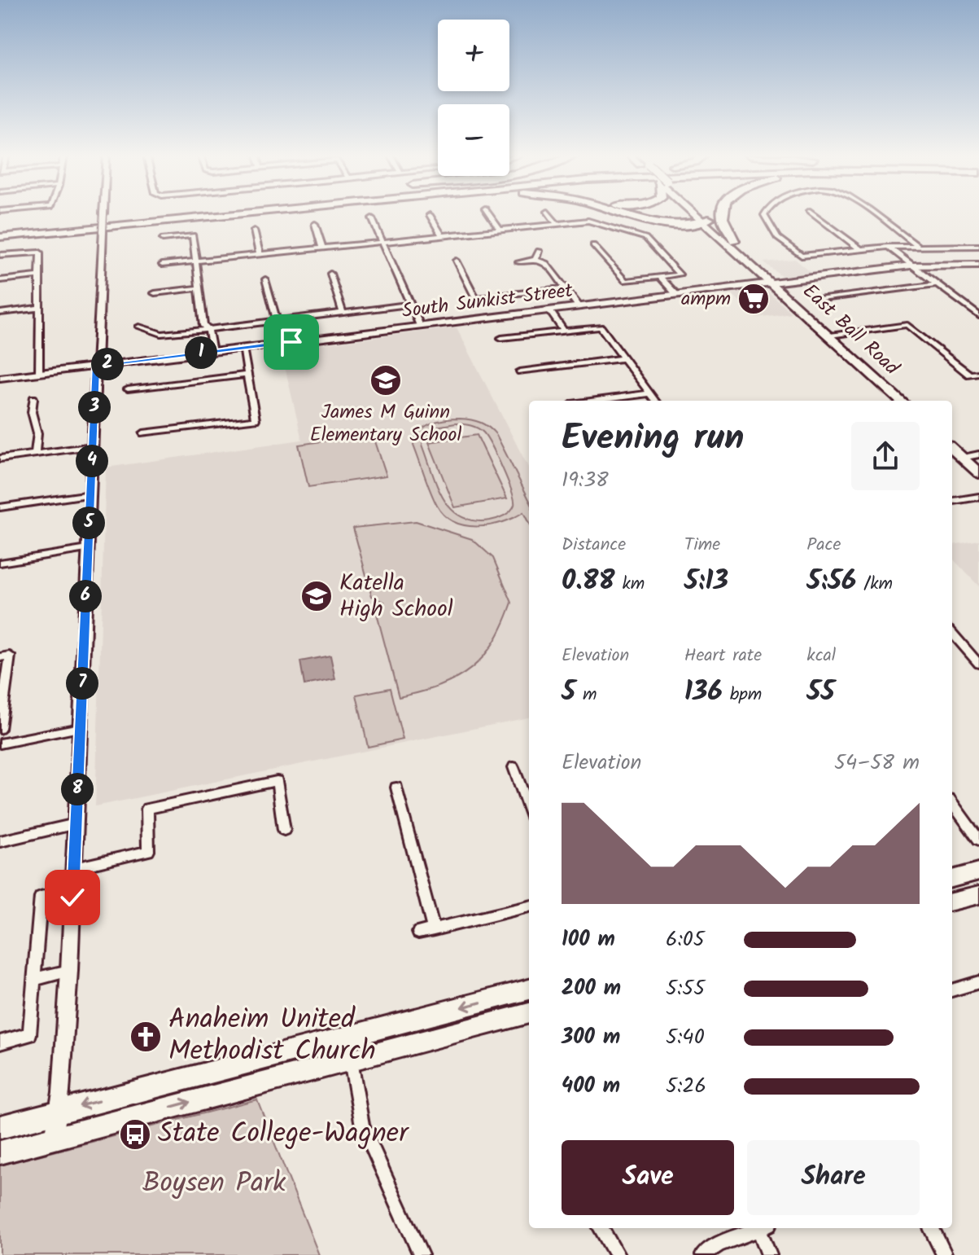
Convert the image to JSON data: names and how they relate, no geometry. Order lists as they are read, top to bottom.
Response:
{
  "streets": {
    "main road": ["East Ball Road"],
    "street": ["South Sunkist Street"]
  },
  "crossings": [
    ["South Sunkist Street", "East Ball Road"]
  ],
  "parks": ["Boysen Park"],
  "places": {
    "supermarket": ["ampm"],
    "school or university": ["James M Guinn Elementary School", "Katella High School"],
    "church": ["Anaheim United Methodist Church"],
    "bus stop": ["State College-Wagner"]
  },
  "page": {
    "map_buttons": ["+", "−"],
    "pins": [
      "1",
      "2",
      "3",
      "4",
      "5",
      "6",
      "7",
      "8"
    ],
    "heading": ["Evening run", "19:38"],
    "stats": [
      ["Distance", "0.88 km"],
      ["Time", "5:13"],
      ["Pace", "5:56 /km"],
      ["Elevation", "5 m"],
      ["Heart rate", "136 bpm"],
      ["kcal", "55"]
    ],
    "chart": ["Elevation", "54–58 m"],
    "list": [
      {
        "name": "100 m",
        "note": "6:05"
      },
      {
        "name": "200 m",
        "note": "5:55"
      },
      {
        "name": "300 m",
        "note": "5:40"
      },
      {
        "name": "400 m",
        "note": "5:26"
      }
    ],
    "buttons": ["Save", "Share"]
  }
}
